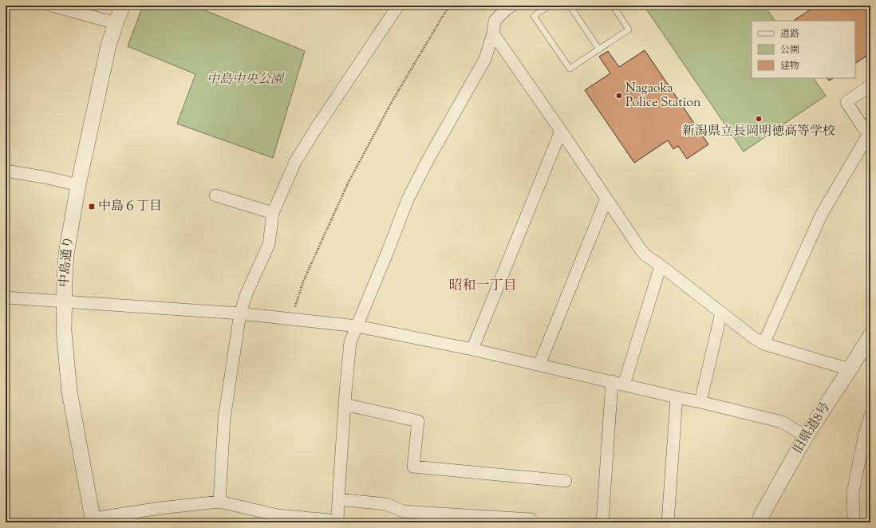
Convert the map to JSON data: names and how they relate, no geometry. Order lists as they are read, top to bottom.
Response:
{
  "streets": {
    "street": ["中島通り", "旧県道8号"]
  },
  "districts": ["昭和一丁目"],
  "parks": ["中島中央公園"],
  "places": {
    "other": ["Nagaoka Police Station", "新潟県立長岡明徳高等学校"],
    "transit": ["中島６丁目"]
  },
  "legend": ["道路", "公園", "建物"]
}
